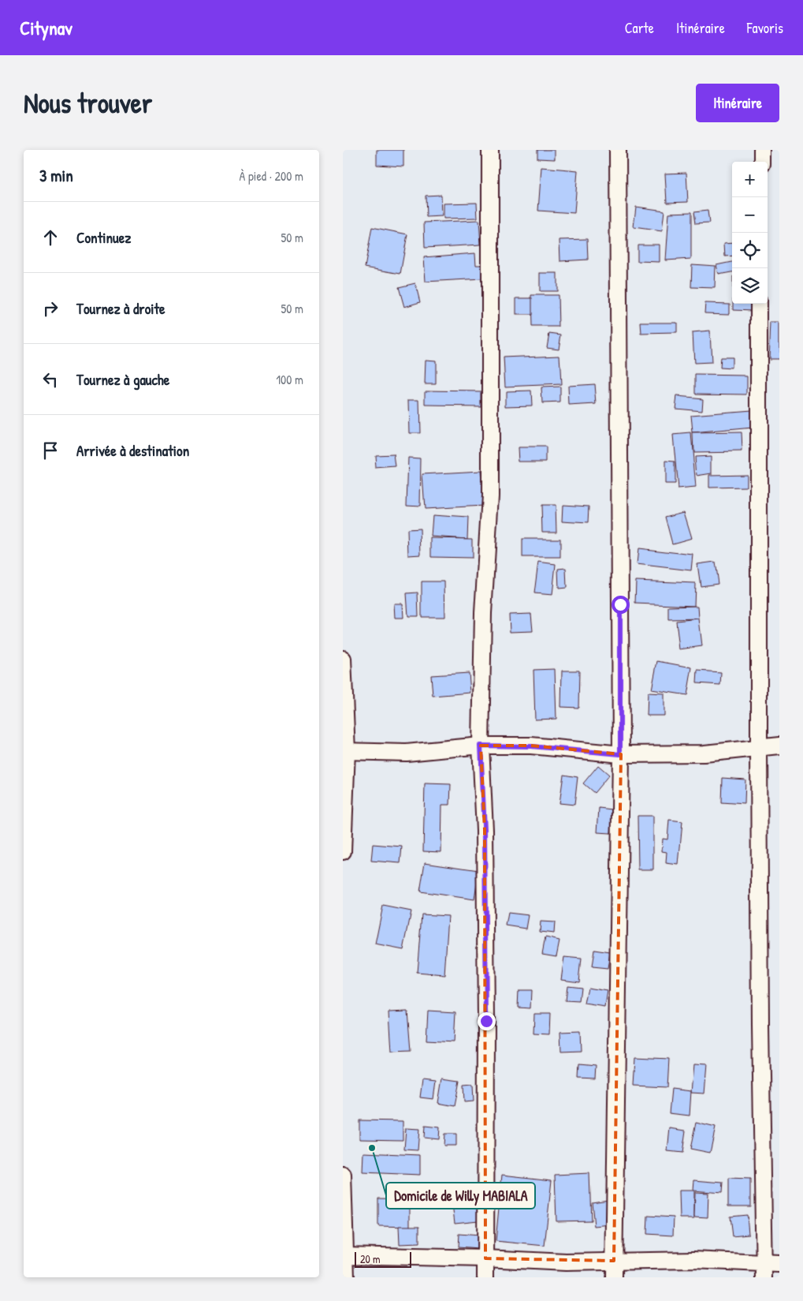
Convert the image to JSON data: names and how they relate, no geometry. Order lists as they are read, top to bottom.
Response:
{
  "places": ["Domicile de Willy MABIALA"],
  "scale_bar": "20 m",
  "page": {
    "header": "Citynav",
    "nav": ["Carte", "Itinéraire", "Favoris"],
    "buttons": "Itinéraire",
    "title": "Nous trouver",
    "heading": ["3 min", "À pied · 200 m"],
    "map_buttons": ["+", "−"],
    "list": [
      ["Continuez", "50 m"],
      ["Tournez à droite", "50 m"],
      ["Tournez à gauche", "100 m"],
      "Arrivée à destination"
    ],
    "scale": "20 m"
  }
}
